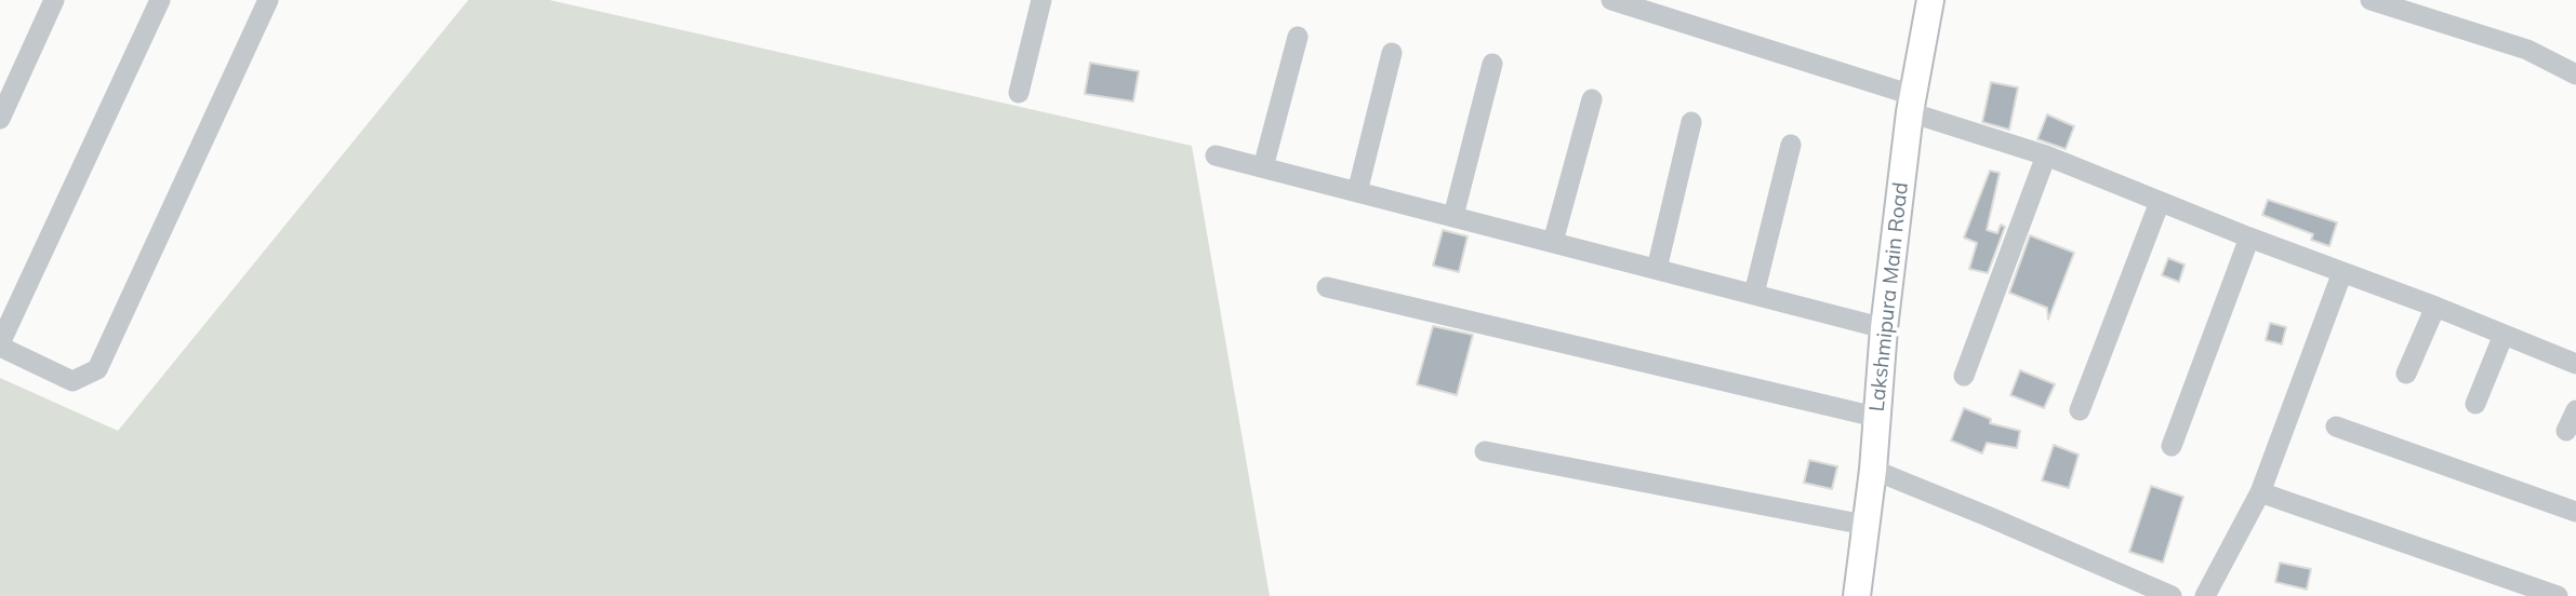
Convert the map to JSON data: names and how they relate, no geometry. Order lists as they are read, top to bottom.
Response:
{
  "streets": {
    "main road": ["Lakshmipura Main Road"]
  }
}
